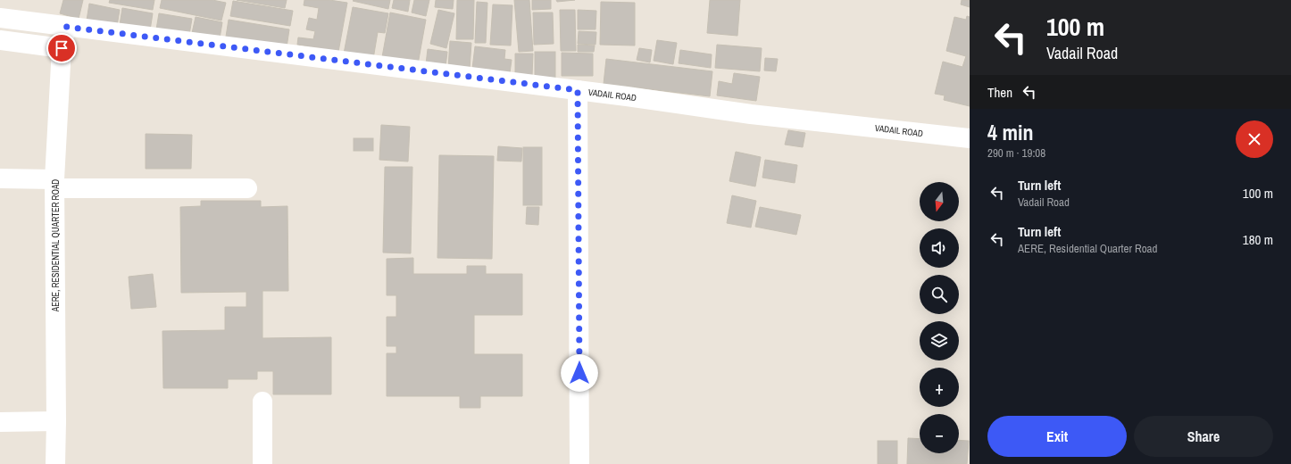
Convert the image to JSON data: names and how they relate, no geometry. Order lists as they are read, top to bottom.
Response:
{
  "streets": {
    "street": ["VADAIL ROAD", "AERE, RESIDENTIAL QUARTER ROAD"]
  },
  "crossings": [
    ["VADAIL ROAD", "AERE, RESIDENTIAL QUARTER ROAD"]
  ],
  "north": "bottom",
  "page": {
    "turn": ["100 m", "Vadail Road"],
    "then": "Then",
    "heading": ["4 min", "290 m · 19:08"],
    "list": [
      {
        "name": "Turn left",
        "note": "Vadail Road",
        "value": "100 m"
      },
      {
        "name": "Turn left",
        "note": "AERE, Residential Quarter Road",
        "value": "180 m"
      }
    ],
    "map_buttons": ["+", "−"],
    "buttons": ["Exit", "Share"]
  }
}
